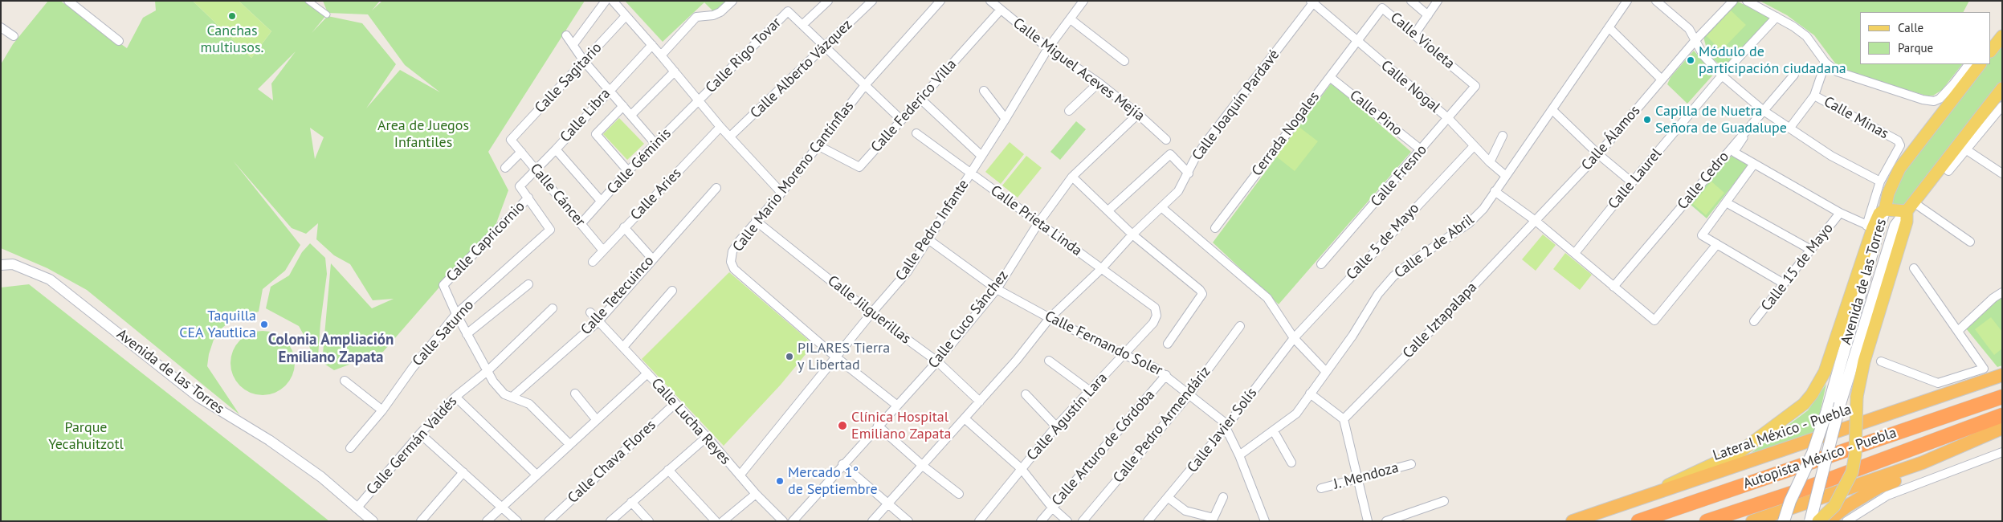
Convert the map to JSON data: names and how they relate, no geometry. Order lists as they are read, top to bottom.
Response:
{
  "streets": {
    "highway": ["Lateral México - Puebla", "Autopista México - Puebla"],
    "main road": ["Avenida de las Torres"],
    "street": [
      "Calle Violeta",
      "Calle Rigo Tovar",
      "Calle Alberto Vázquez",
      "Calle Miguel Aceves Mejía",
      "Calle Sagitario",
      "Calle Nogal",
      "Calle Joaquín Pardavé",
      "Calle Federico Villa",
      "Calle Pino",
      "Calle Libra",
      "Calle Minas",
      "Cerrada Nogales",
      "Calle Álamos",
      "Calle Géminis",
      "Calle Fresno",
      "Calle Mario Moreno Cantínflas",
      "Calle Laurel",
      "Calle Cedro",
      "Calle Aries",
      "Calle Cáncer",
      "Calle Prieta Linda",
      "Calle Pedro Infante",
      "Calle Capricornio",
      "Calle 5 de Mayo",
      "Calle 2 de Abril",
      "Calle 15 de Mayo",
      "Calle Tetecuinco",
      "Calle Jilguerillas",
      "Calle Cuco Sánchez",
      "Calle Iztapalapa",
      "Calle Saturno",
      "Calle Fernando Soler",
      "Calle Agustín Lara",
      "Calle Lucha Reyes",
      "Calle Pedro Armendáriz",
      "Calle Javier Solís",
      "Calle Germán Valdés",
      "Calle Arturo de Córdoba",
      "Calle Chava Flores",
      "J. Mendoza"
    ]
  },
  "crossings": [
    ["Calle Violeta", "Calle Nogal"],
    ["Calle Violeta", "Cerrada Nogales"],
    ["Calle Violeta", "Calle Fresno"],
    ["Calle Rigo Tovar", "Calle Géminis"],
    ["Calle Miguel Aceves Mejía", "Calle Federico Villa"],
    ["Calle Miguel Aceves Mejía", "Calle Pedro Infante"],
    ["Calle Miguel Aceves Mejía", "Calle Cuco Sánchez"],
    ["Calle Sagitario", "Calle Cáncer"],
    ["Calle Nogal", "Calle Joaquín Pardavé"],
    ["Calle Nogal", "Cerrada Nogales"],
    ["Calle Nogal", "Calle Fresno"],
    ["Calle Nogal", "Calle 5 de Mayo"],
    ["Calle Nogal", "Calle 2 de Abril"],
    ["Calle Joaquín Pardavé", "Calle Prieta Linda"],
    ["Calle Joaquín Pardavé", "Calle Jilguerillas"],
    ["Calle Joaquín Pardavé", "Calle Fernando Soler"],
    ["Calle Joaquín Pardavé", "Calle Agustín Lara"],
    ["Calle Federico Villa", "Calle Mario Moreno Cantínflas"],
    ["Calle Pino", "Cerrada Nogales"],
    ["Calle Pino", "Calle Fresno"],
    ["Calle Libra", "Calle Cáncer"],
    ["Calle Libra", "Calle Capricornio"],
    ["Calle Libra", "Calle Saturno"],
    ["Calle Álamos", "Calle Iztapalapa"],
    ["Calle Géminis", "Calle Cáncer"],
    ["Calle Mario Moreno Cantínflas", "Calle Pedro Infante"],
    ["Calle Mario Moreno Cantínflas", "Calle Jilguerillas"],
    ["Calle Mario Moreno Cantínflas", "Calle Cuco Sánchez"],
    ["Calle Aries", "Calle Cáncer"],
    ["Calle Prieta Linda", "Calle Pedro Infante"],
    ["Calle Prieta Linda", "Calle Cuco Sánchez"],
    ["Calle Prieta Linda", "Calle Agustín Lara"],
    ["Calle Pedro Infante", "Calle Jilguerillas"],
    ["Calle Pedro Infante", "Calle Fernando Soler"],
    ["Calle Pedro Infante", "Calle Lucha Reyes"],
    ["Calle Capricornio", "Calle Saturno"],
    ["Calle 5 de Mayo", "Calle Javier Solís"],
    ["Calle 2 de Abril", "Calle Fernando Soler"],
    ["Avenida de las Torres", "Calle Germán Valdés"],
    ["Calle Tetecuinco", "Calle Lucha Reyes"],
    ["Calle Jilguerillas", "Calle Cuco Sánchez"],
    ["Calle Cuco Sánchez", "Calle Fernando Soler"],
    ["Calle Fernando Soler", "Calle Agustín Lara"],
    ["Calle Fernando Soler", "Calle Pedro Armendáriz"],
    ["Calle Fernando Soler", "Calle Javier Solís"],
    ["Calle Fernando Soler", "Calle Arturo de Córdoba"],
    ["Calle Lucha Reyes", "Calle Chava Flores"]
  ],
  "districts": ["Colonia Ampliación Emiliano Zapata"],
  "parks": ["Area de Juegos Infantiles", "Parque Yecahuitzotl"],
  "places": [
    "Canchas multiusos.",
    "Módulo de participación ciudadana",
    "Capilla de Nuetra Señora de Guadalupe",
    "Taquilla CEA Yautlica",
    "PILARES Tierra y Libertad",
    "Clínica Hospital Emiliano Zapata",
    "Mercado 1° de Septiembre"
  ],
  "legend": ["Calle", "Parque"]
}
